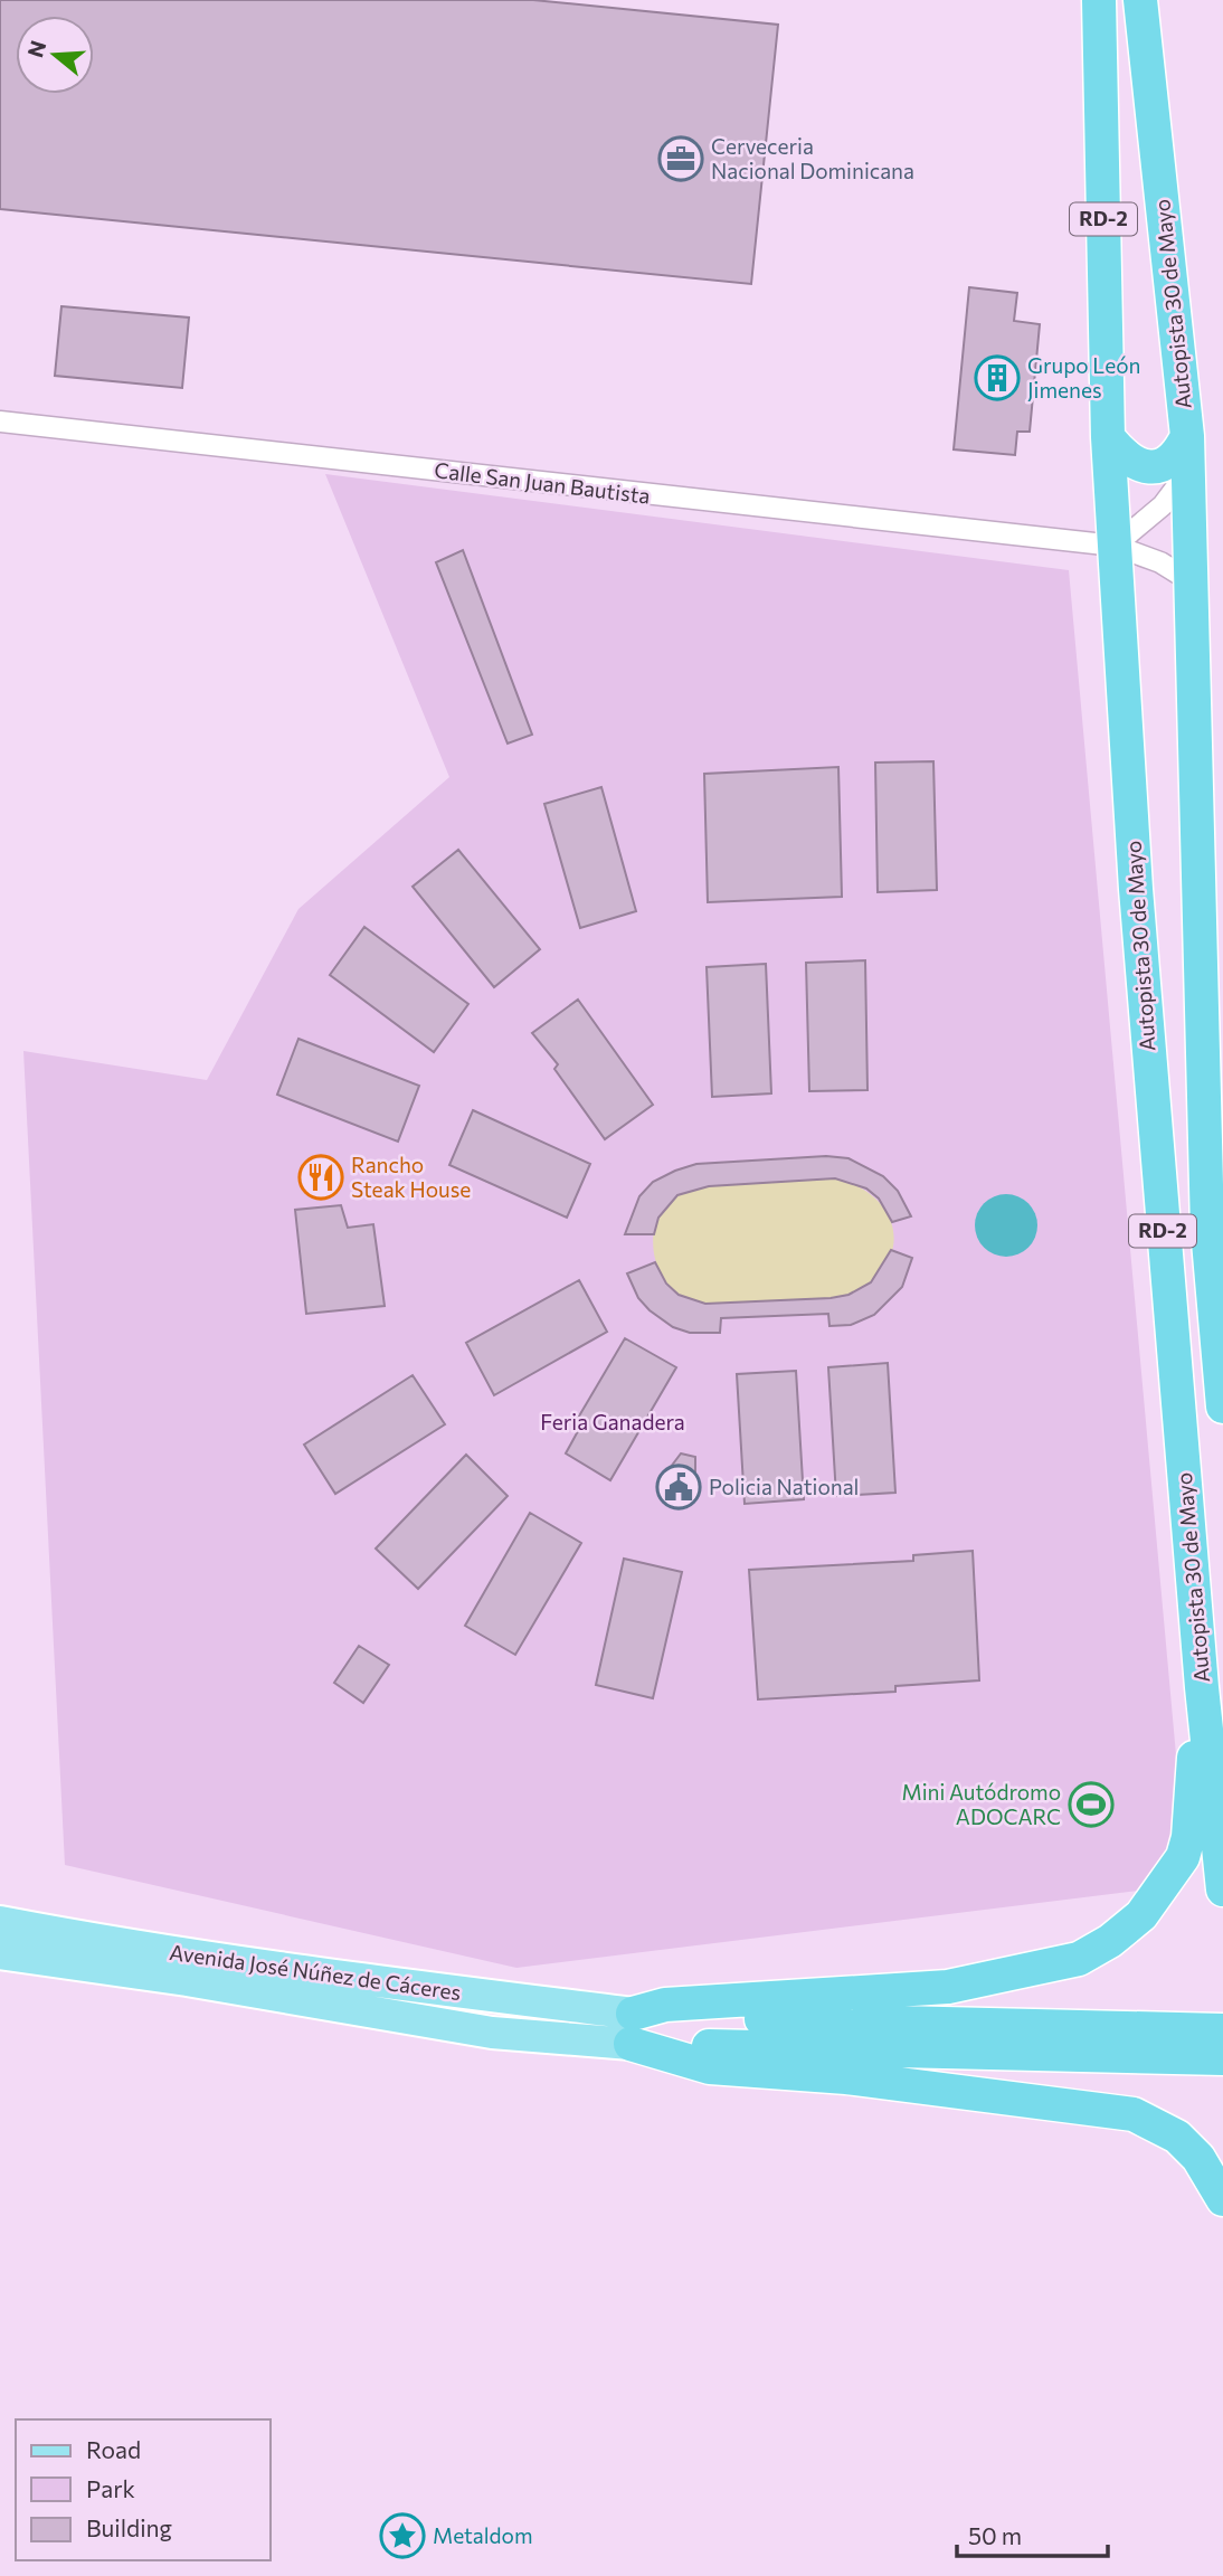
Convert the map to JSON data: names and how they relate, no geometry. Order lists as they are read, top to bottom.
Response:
{
  "streets": {
    "highway": ["RD-2", "Autopista 30 de Mayo"],
    "main road": ["Avenida José Núñez de Cáceres"],
    "street": ["Calle San Juan Bautista"]
  },
  "crossings": [
    ["Autopista 30 de Mayo", "Calle San Juan Bautista"]
  ],
  "parks": ["Feria Ganadera"],
  "places": {
    "office": ["Cerveceria Nacional Dominicana"],
    "building": ["Grupo León Jimenes"],
    "restaurant": ["Rancho Steak House"],
    "public building": ["Policia National"],
    "sports": ["Mini Autódromo ADOCARC"],
    "place": ["Metaldom"]
  },
  "legend": ["Road", "Park", "Building"],
  "scale_bar": "50 m",
  "north": "left"
}
